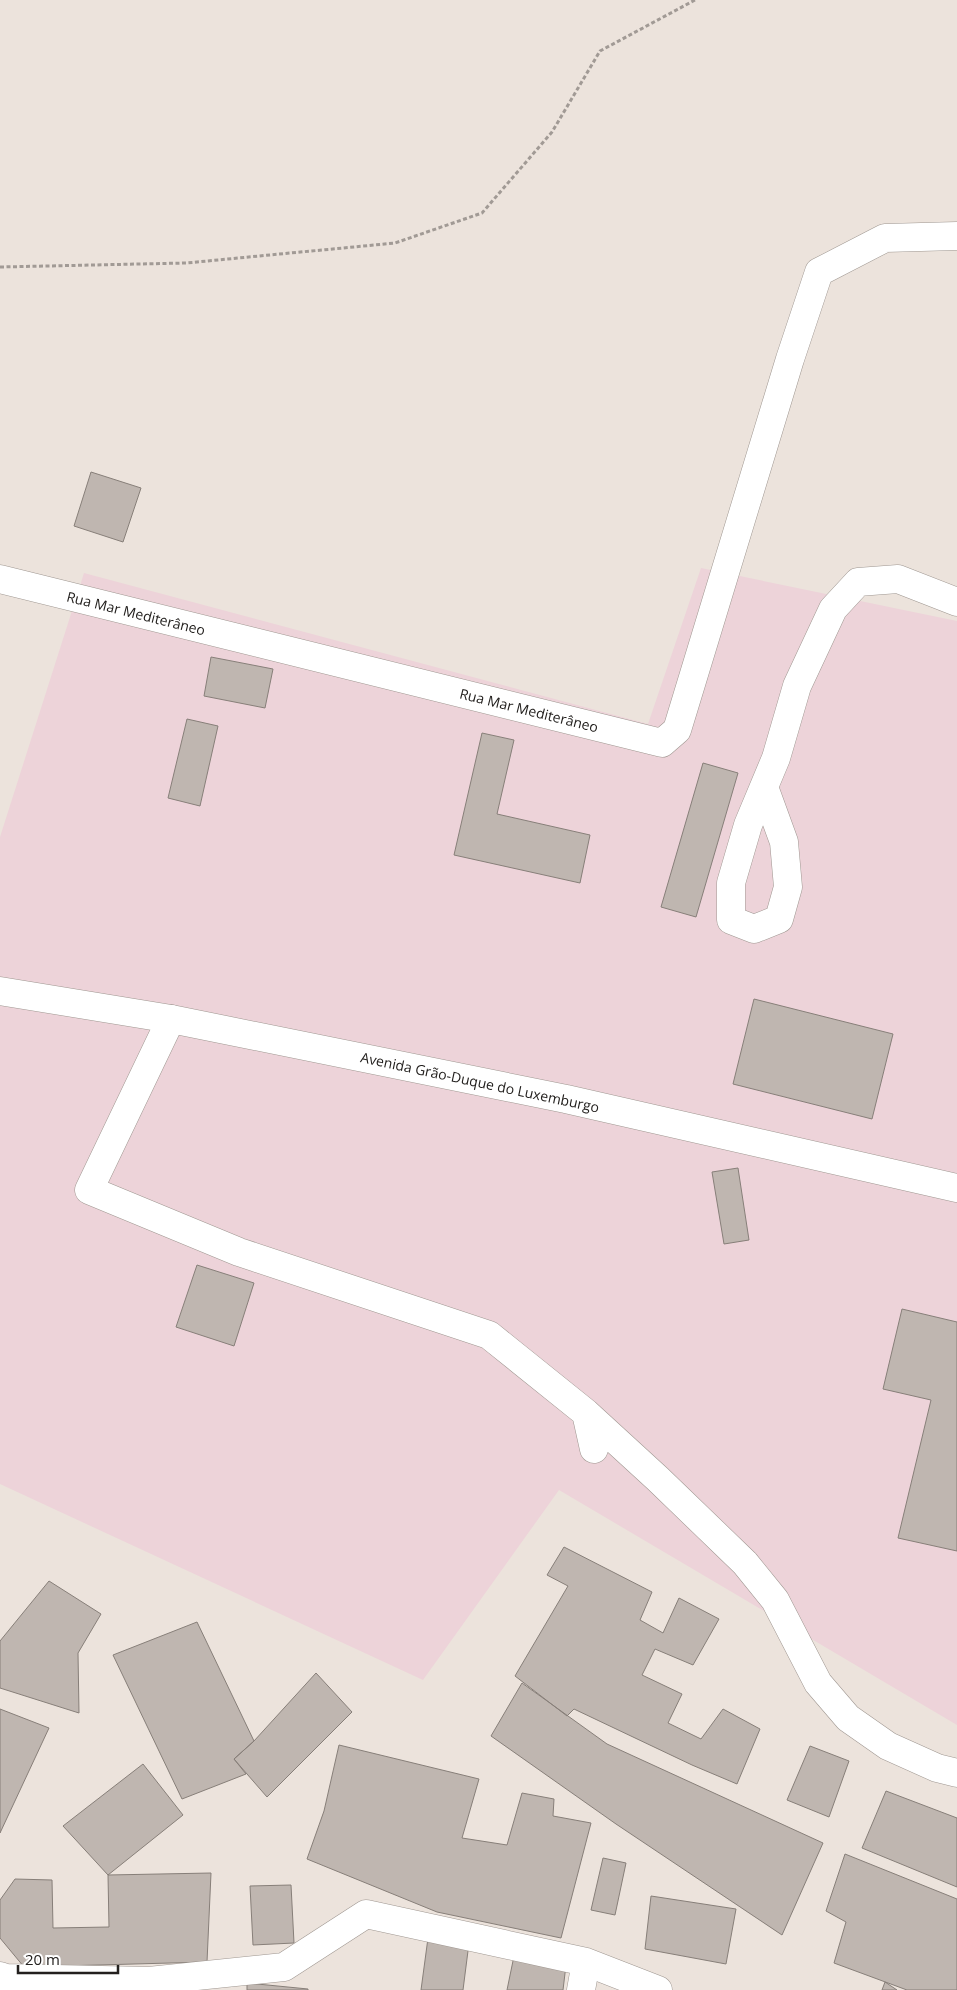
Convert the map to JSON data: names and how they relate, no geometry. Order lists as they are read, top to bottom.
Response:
{
  "streets": {
    "street": ["Rua Mar Mediterâneo", "Avenida Grão-Duque do Luxemburgo"]
  },
  "scale_bar": "20 m"
}
